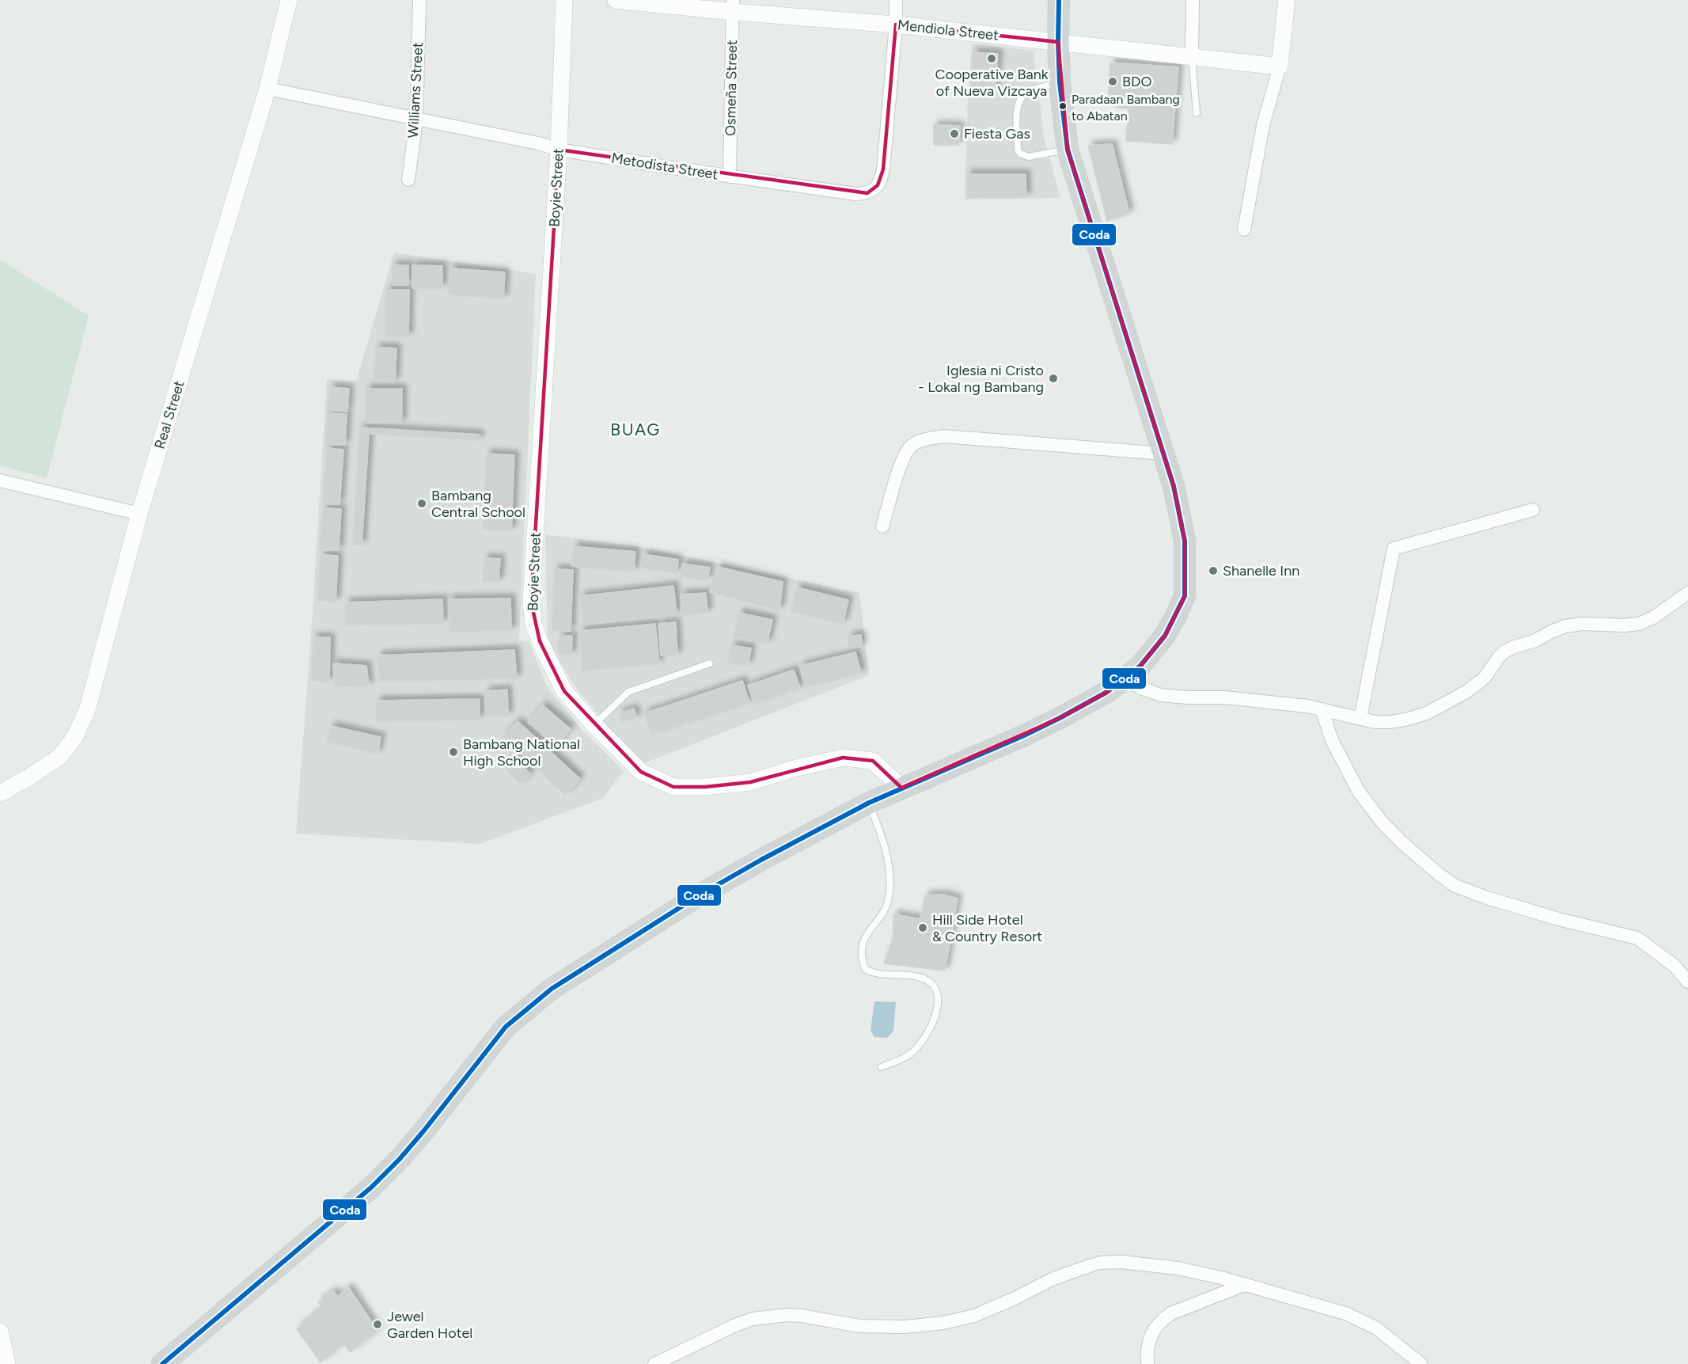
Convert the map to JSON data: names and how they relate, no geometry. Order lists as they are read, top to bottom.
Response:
{
  "streets": {
    "street": [
      "Mendiola Street",
      "Osmeña Street",
      "Williams Street",
      "Metodista Street",
      "Boyie Street",
      "Real Street"
    ]
  },
  "crossings": [
    ["Mendiola Street", "Osmeña Street"],
    ["Mendiola Street", "Metodista Street"],
    ["Osmeña Street", "Metodista Street"],
    ["Williams Street", "Metodista Street"],
    ["Metodista Street", "Boyie Street"],
    ["Metodista Street", "Real Street"]
  ],
  "districts": ["BUAG"],
  "places": [
    "Cooperative Bank of Nueva Vizcaya",
    "BDO",
    "Paradaan Bambang to Abatan",
    "Fiesta Gas",
    "Iglesia ni Cristo - Lokal ng Bambang",
    "Bambang Central School",
    "Shanelle Inn",
    "Bambang National High School",
    "Hill Side Hotel & Country Resort",
    "Jewel Garden Hotel"
  ],
  "lines": ["transit line Coda"]
}
